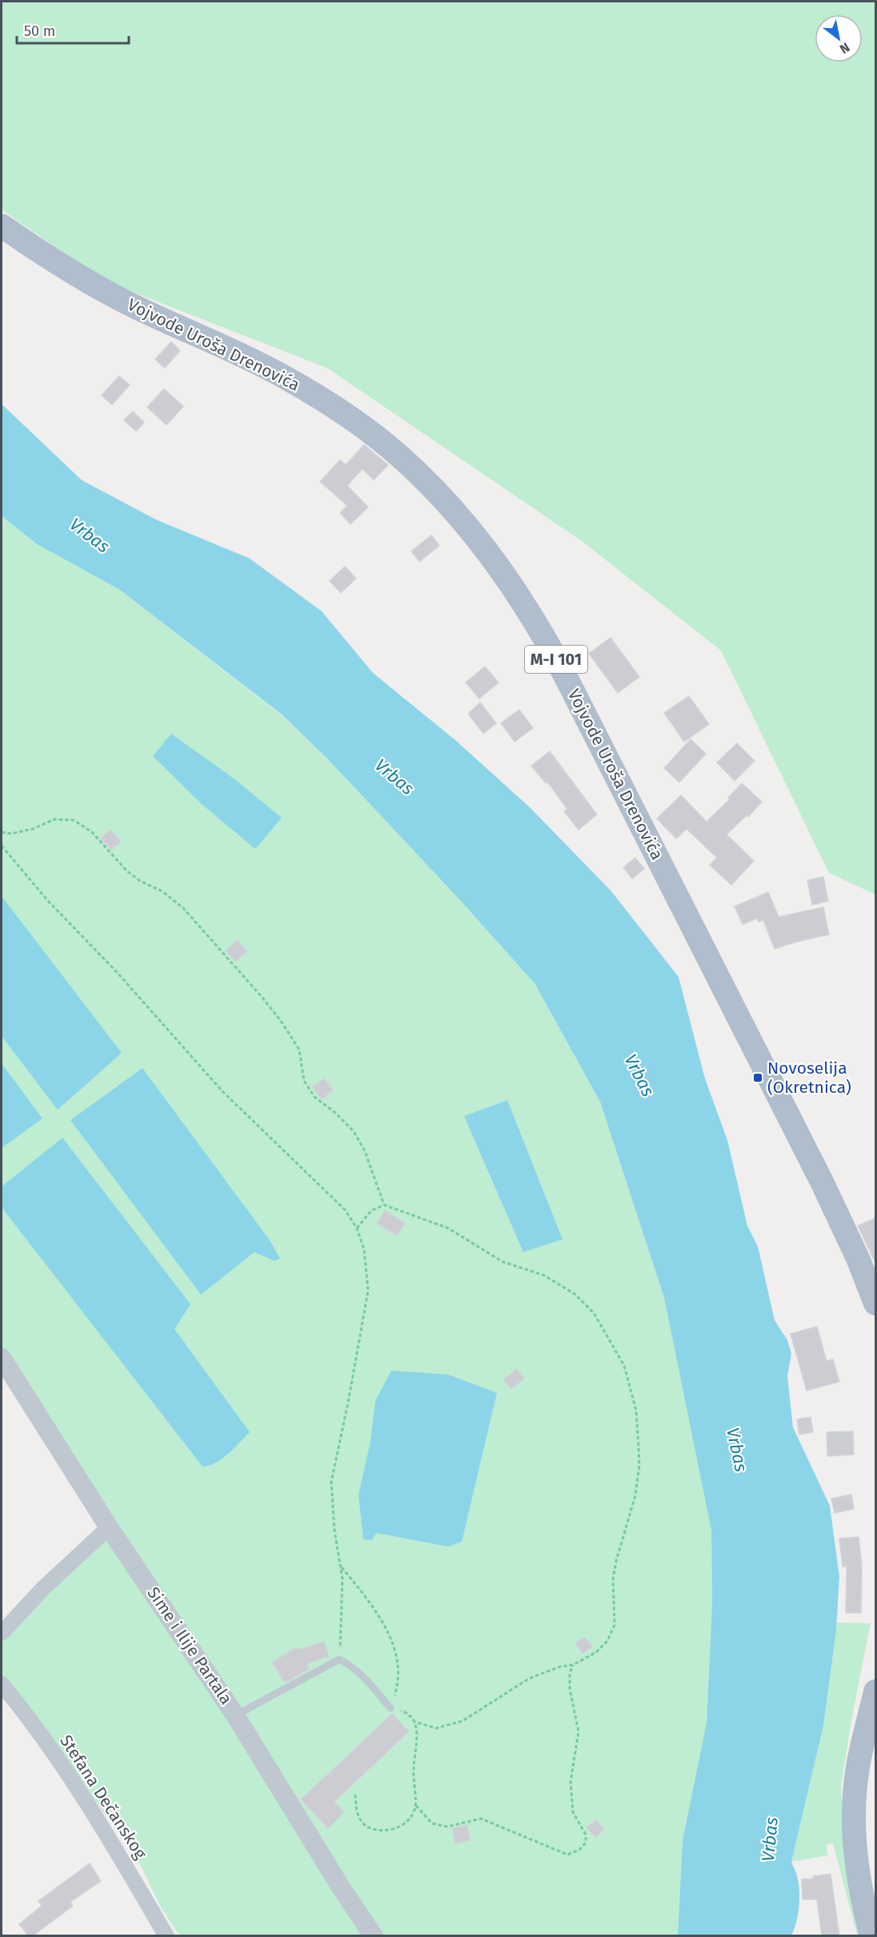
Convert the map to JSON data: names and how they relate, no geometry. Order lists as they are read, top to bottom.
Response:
{
  "streets": {
    "main road": ["Vojvode Uroša Drenovića", "M-I 101"],
    "street": ["Sime i Ilije Partala", "Stefana Dečanskog"]
  },
  "water": ["Vrbas"],
  "places": {
    "transit": ["Novoselija (Okretnica)"]
  },
  "scale_bar": "50 m",
  "north": "bottom right"
}
